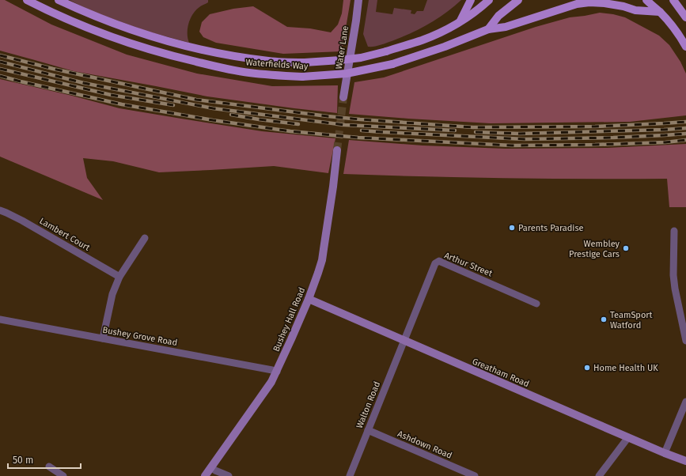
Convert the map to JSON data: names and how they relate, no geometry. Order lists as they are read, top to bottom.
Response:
{
  "streets": {
    "main road": ["Waterfields Way"],
    "street": [
      "Water Lane",
      "Lambert Court",
      "Arthur Street",
      "Bushey Hall Road",
      "Bushey Grove Road",
      "Greatham Road",
      "Walton Road",
      "Ashdown Road"
    ]
  },
  "crossings": [
    ["Arthur Street", "Greatham Road"],
    ["Arthur Street", "Walton Road"],
    ["Bushey Hall Road", "Bushey Grove Road"],
    ["Bushey Hall Road", "Greatham Road"],
    ["Greatham Road", "Walton Road"],
    ["Walton Road", "Ashdown Road"]
  ],
  "places": [
    "Parents Paradise",
    "Wembley Prestige Cars",
    "TeamSport Watford",
    "Home Health UK"
  ],
  "scale_bar": "50 m"
}
